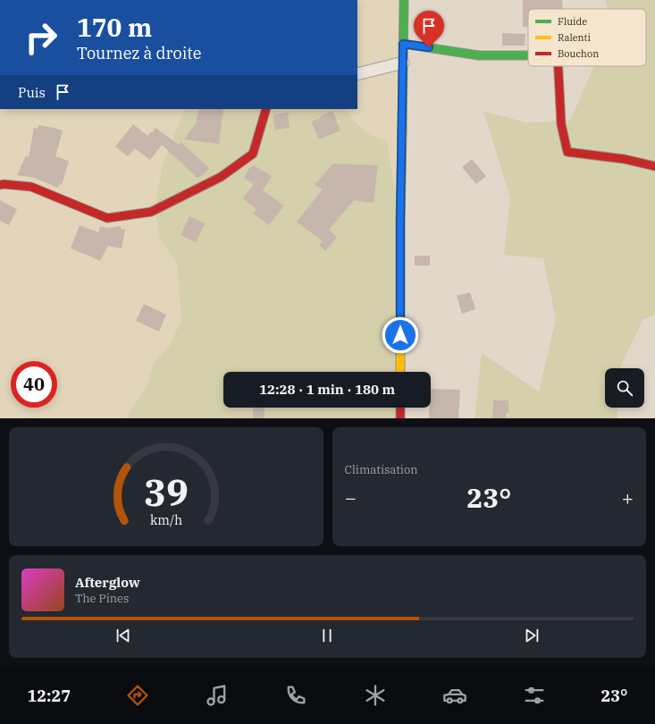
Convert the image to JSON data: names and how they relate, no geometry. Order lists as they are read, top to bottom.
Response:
{
  "legend": ["Fluide", "Ralenti", "Bouchon"],
  "page": {
    "turn": ["170 m", "Tournez à droite"],
    "then": "Puis",
    "limit": "40",
    "trip": "12:28 · 1 min · 180 m",
    "tile": "Climatisation",
    "heat": ["−", "23°", "+"],
    "song": ["Afterglow", "The Pines"],
    "tabs": ["12:27", "23°"],
    "gauge": ["39", "km/h"]
  }
}
